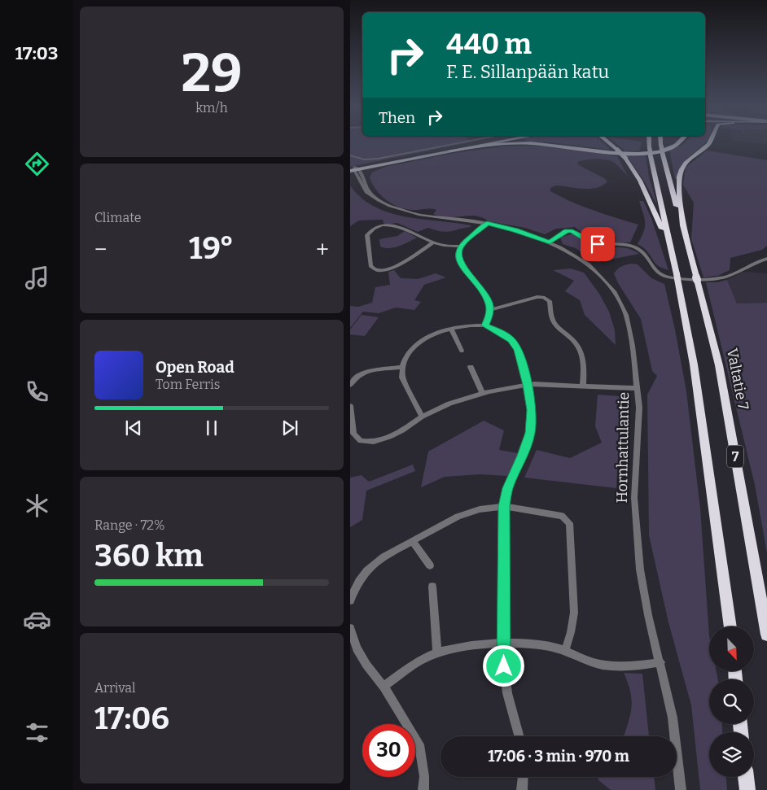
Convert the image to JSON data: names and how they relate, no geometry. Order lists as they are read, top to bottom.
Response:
{
  "streets": {
    "highway": ["Valtatie 7", "7"],
    "street": ["Hornhattulantie"]
  },
  "north": "bottom right",
  "page": {
    "tabs": "17:03",
    "tile": [
      ["29", "km/h"],
      "Climate",
      ["Range · 72%", "360 km"],
      ["Arrival", "17:06"]
    ],
    "turn": ["440 m", "F. E. Sillanpään katu"],
    "then": "Then",
    "heat": ["−", "19°", "+"],
    "song": ["Open Road", "Tom Ferris"],
    "limit": "30",
    "trip": "17:06 · 3 min · 970 m"
  }
}
